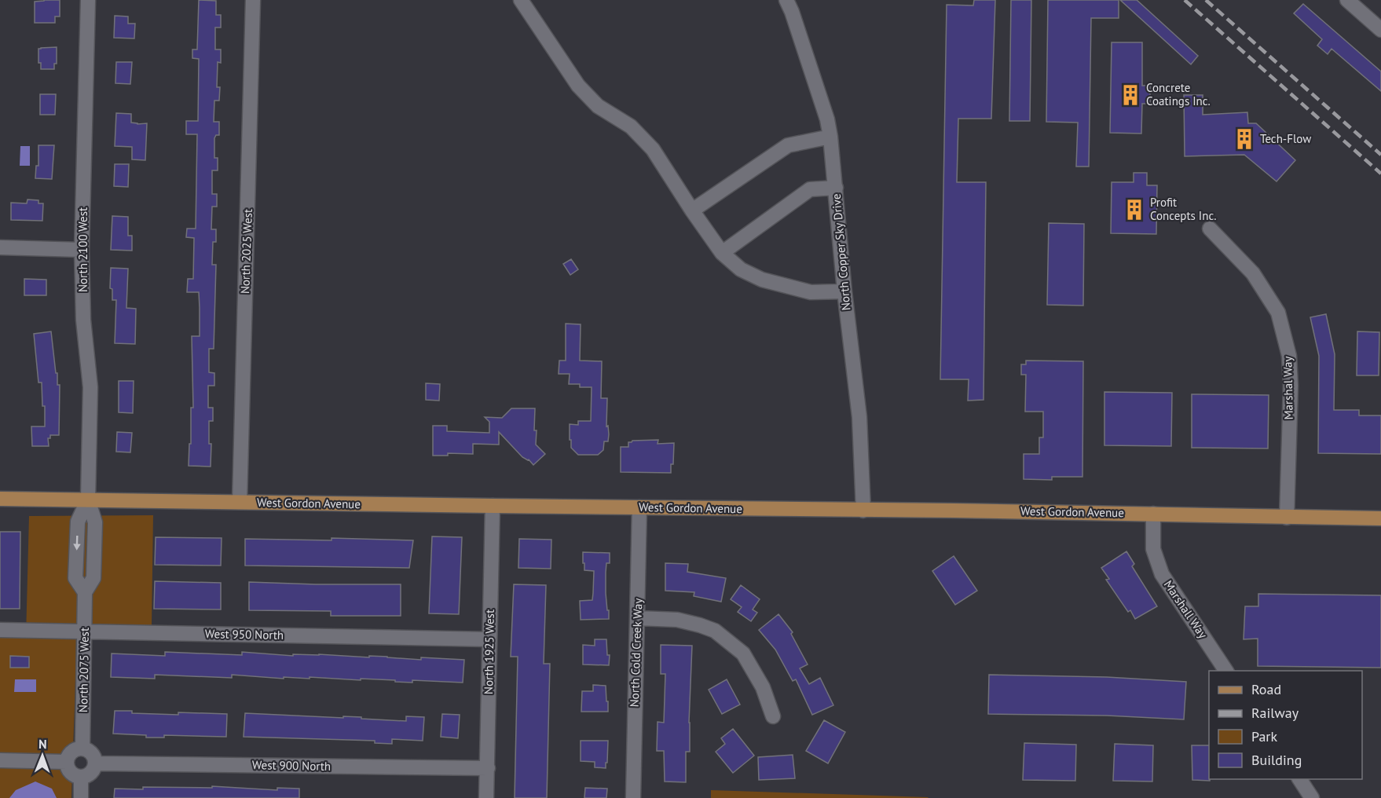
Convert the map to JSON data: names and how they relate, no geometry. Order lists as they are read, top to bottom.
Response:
{
  "streets": {
    "main road": ["West Gordon Avenue"],
    "street": [
      "North 2100 West",
      "North 2025 West",
      "North Copper Sky Drive",
      "Marshal Way",
      "Marshall Way",
      "West 950 North",
      "North 1925 West",
      "North Cold Creek Way",
      "North 2075 West",
      "West 900 North"
    ]
  },
  "crossings": [
    ["North 2100 West", "West Gordon Avenue"],
    ["North 2100 West", "North 2075 West"],
    ["North 2025 West", "West Gordon Avenue"],
    ["North Copper Sky Drive", "West Gordon Avenue"],
    ["Marshal Way", "West Gordon Avenue"],
    ["West Gordon Avenue", "Marshall Way"],
    ["West Gordon Avenue", "North 1925 West"],
    ["West Gordon Avenue", "North Cold Creek Way"],
    ["West Gordon Avenue", "North 2075 West"],
    ["West 950 North", "North 1925 West"],
    ["West 950 North", "North 2075 West"],
    ["North 1925 West", "West 900 North"],
    ["North 2075 West", "West 900 North"]
  ],
  "places": {
    "building": ["Concrete Coatings Inc.", "Tech-Flow", "Profit Concepts Inc."]
  },
  "legend": [
    "Road",
    "Railway",
    "Park",
    "Building"
  ],
  "north": "top"
}
